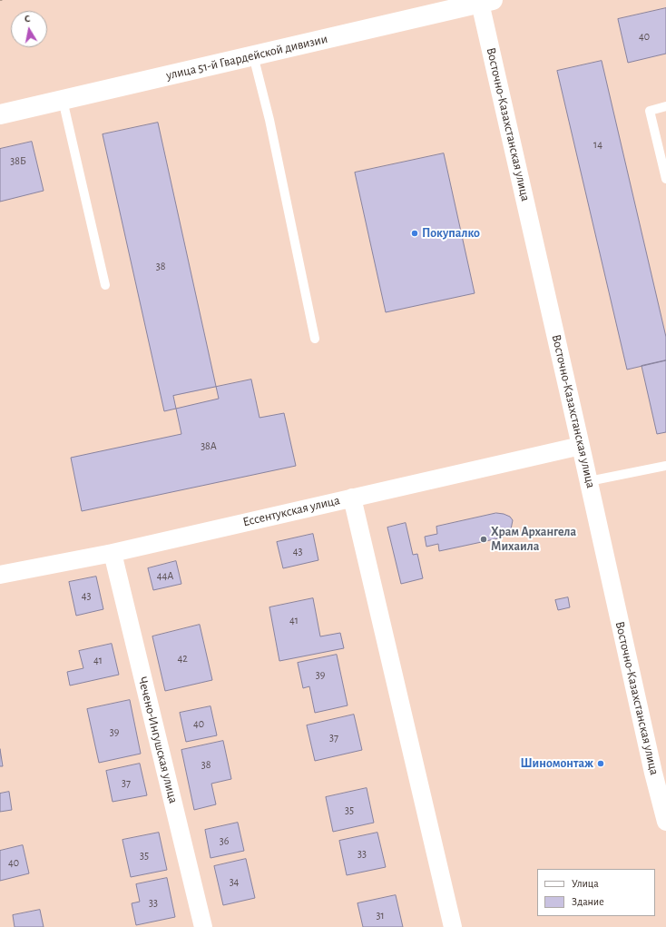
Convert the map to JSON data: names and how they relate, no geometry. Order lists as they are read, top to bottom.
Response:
{
  "streets": {
    "main road": ["улица 51-й Гвардейской дивизии"],
    "street": ["Восточно-Казахстанская улица", "Ессентукская улица", "Чечено-Ингушская улица"]
  },
  "crossings": [
    ["улица 51-й Гвардейской дивизии", "Восточно-Казахстанская улица"],
    ["Восточно-Казахстанская улица", "Ессентукская улица"],
    ["Ессентукская улица", "Чечено-Ингушская улица"]
  ],
  "places": ["Покупалко", "Храм Архангела Михаила", "Шиномонтаж"],
  "house_numbers": [
    "40",
    "14",
    "38Б",
    "38",
    "38А",
    "43",
    "44А",
    "43",
    "41",
    "42",
    "41",
    "39",
    "40",
    "39",
    "37",
    "38",
    "37",
    "35",
    "36",
    "33",
    "35",
    "40",
    "34",
    "33",
    "31"
  ],
  "legend": ["Улица", "Здание"],
  "north": "top"
}
